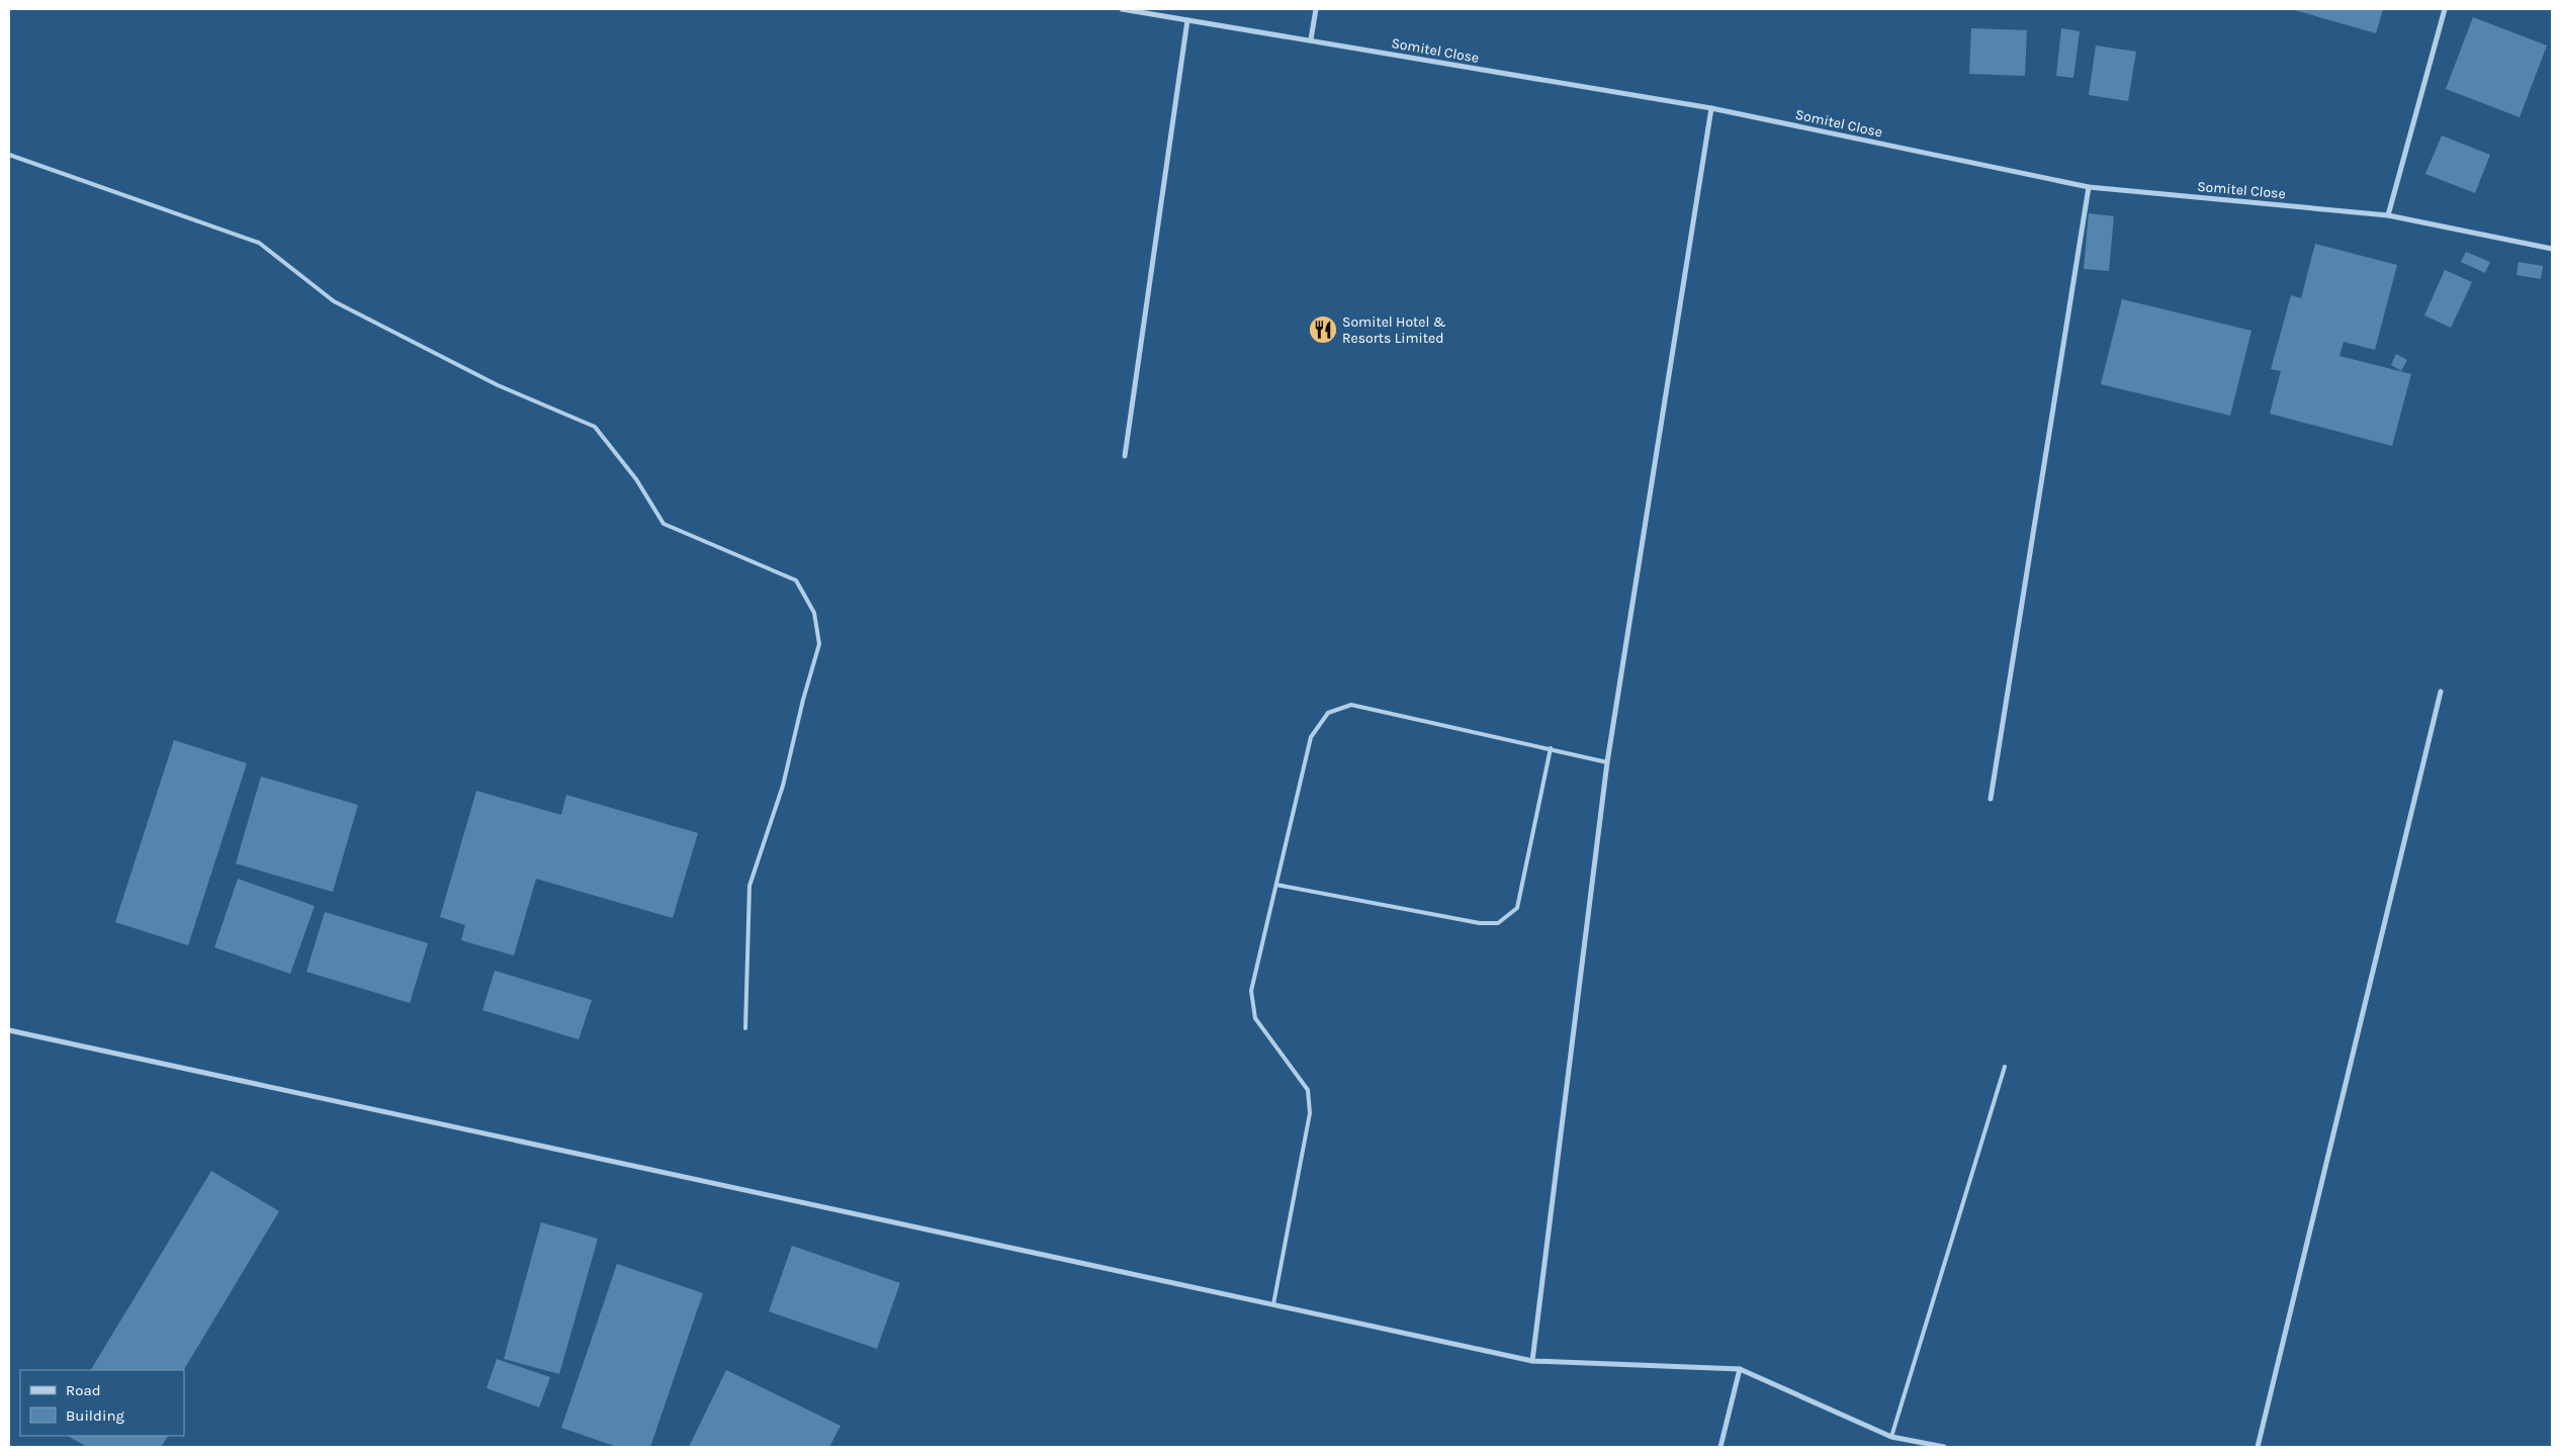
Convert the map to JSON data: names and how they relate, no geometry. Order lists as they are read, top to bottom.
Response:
{
  "streets": {
    "street": ["Somitel Close"]
  },
  "places": {
    "restaurant": ["Somitel Hotel & Resorts Limited"]
  },
  "legend": ["Road", "Building"]
}
